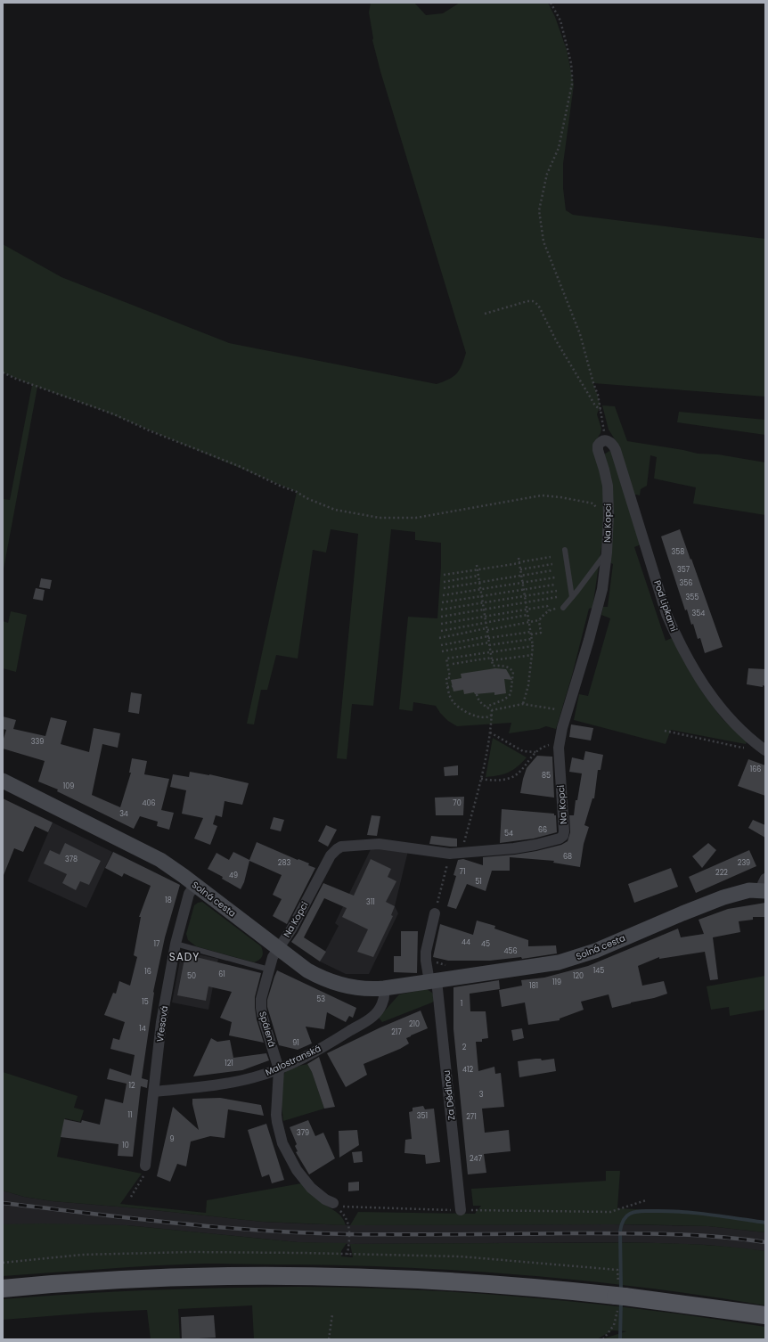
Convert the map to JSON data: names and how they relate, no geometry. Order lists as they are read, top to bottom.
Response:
{
  "streets": {
    "street": [
      "Na Kopci",
      "Pod Lipkami",
      "Solná cesta",
      "Vřesová",
      "Spálená",
      "Malostranská",
      "Za Dědinou"
    ]
  },
  "crossings": [
    ["Na Kopci", "Pod Lipkami"],
    ["Na Kopci", "Solná cesta"],
    ["Na Kopci", "Spálená"],
    ["Solná cesta", "Vřesová"],
    ["Solná cesta", "Spálená"],
    ["Solná cesta", "Malostranská"],
    ["Solná cesta", "Za Dědinou"],
    ["Vřesová", "Malostranská"],
    ["Spálená", "Malostranská"]
  ],
  "districts": ["SADY"],
  "house_numbers": [
    "358",
    "357",
    "356",
    "355",
    "354",
    "339",
    "166",
    "85",
    "109",
    "406",
    "70",
    "34",
    "66",
    "54",
    "68",
    "378",
    "283",
    "239",
    "71",
    "222",
    "49",
    "51",
    "18",
    "311",
    "44",
    "17",
    "45",
    "456",
    "145",
    "16",
    "61",
    "50",
    "120",
    "119",
    "181",
    "53",
    "15",
    "1",
    "210",
    "14",
    "217",
    "91",
    "2",
    "121",
    "412",
    "12",
    "3",
    "11",
    "351",
    "271",
    "379",
    "9",
    "10",
    "247"
  ]
}
